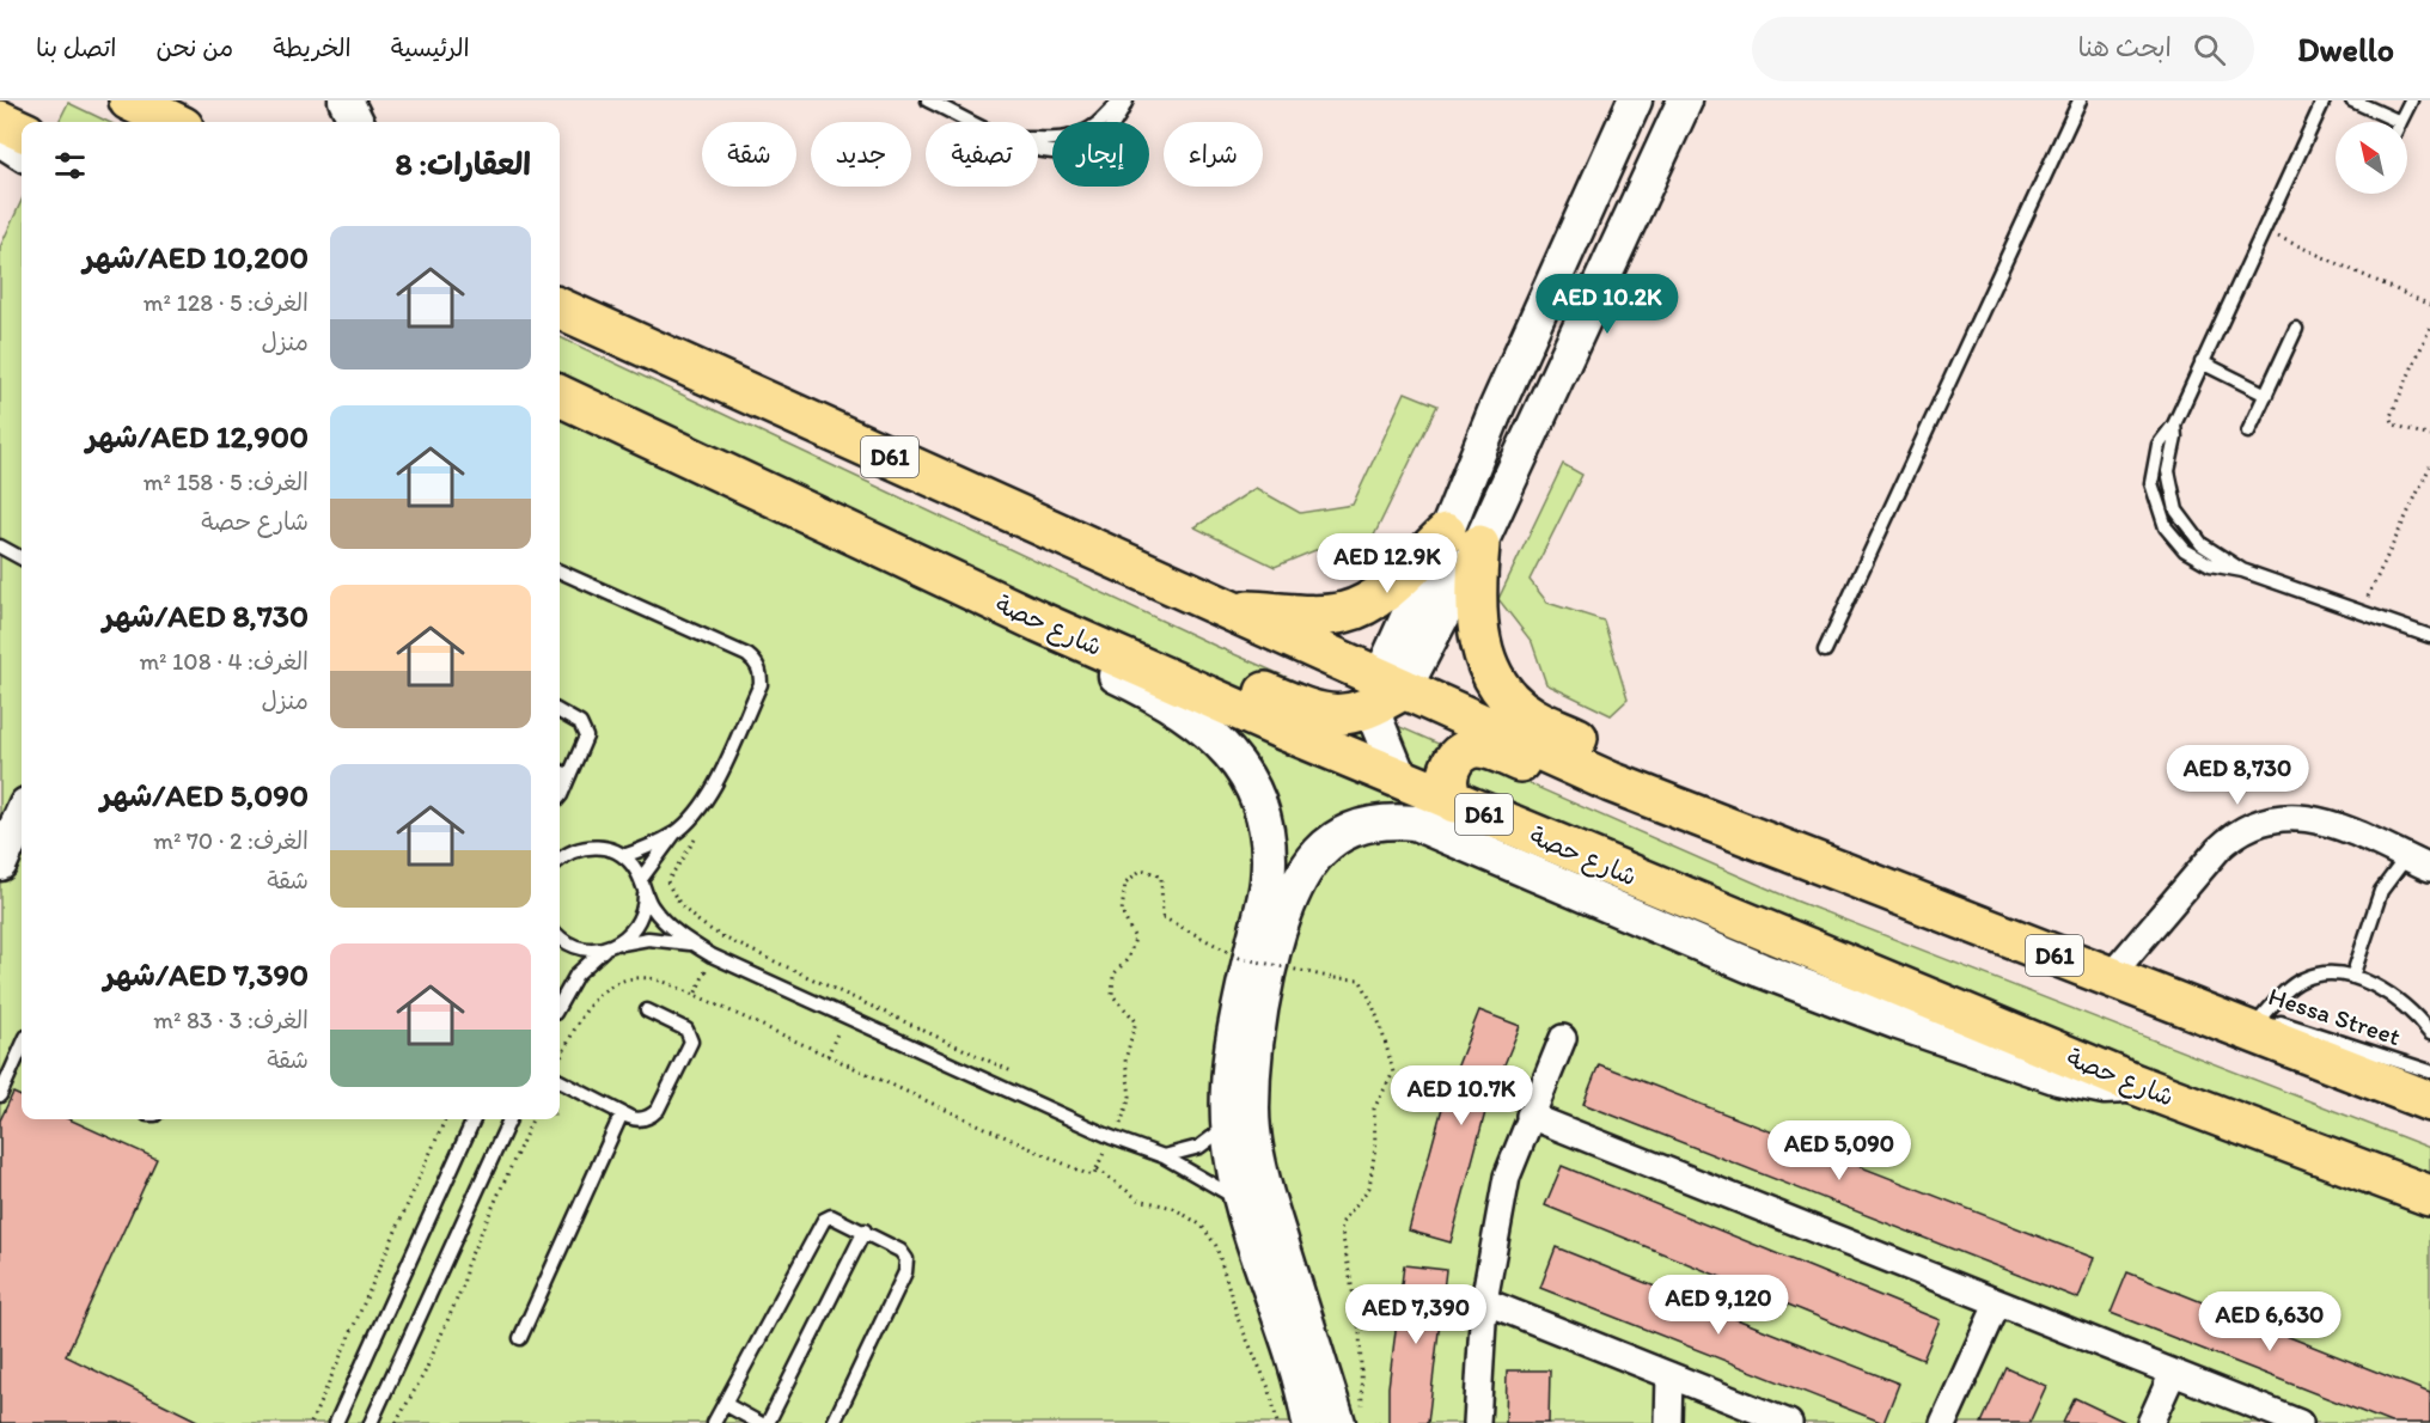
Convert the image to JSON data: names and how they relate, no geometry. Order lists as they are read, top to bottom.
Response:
{
  "streets": {
    "main road": ["D61", "شارع حصة"],
    "lane": ["Hessa Street"]
  },
  "crossings": [
    ["D61", "Hessa Street"]
  ],
  "north": "top left",
  "page": {
    "header": "Dwello",
    "search": "ابحث هنا",
    "nav": [
      "الرئيسية",
      "الخريطة",
      "من نحن",
      "اتصل بنا"
    ],
    "chip": [
      "شراء",
      "إيجار",
      "تصفية",
      "جديد",
      "شقة"
    ],
    "heading": "العقارات: 8",
    "list": [
      {
        "name": "AED 10,200/شهر",
        "note": "الغرف: 5 · 128 m² · منزل"
      },
      {
        "name": "AED 12,900/شهر",
        "note": "الغرف: 5 · 158 m² · شارع حصة"
      },
      {
        "name": "AED 8,730/شهر",
        "note": "الغرف: 4 · 108 m² · منزل"
      },
      {
        "name": "AED 5,090/شهر",
        "note": "الغرف: 2 · 70 m² · شقة"
      },
      {
        "name": "AED 7,390/شهر",
        "note": "الغرف: 3 · 83 m² · شقة"
      }
    ],
    "price": [
      "AED 10.2K",
      "AED 12.9K",
      "AED 8,730",
      "AED 10.7K",
      "AED 5,090",
      "AED 9,120",
      "AED 7,390",
      "AED 6,630"
    ]
  }
}
